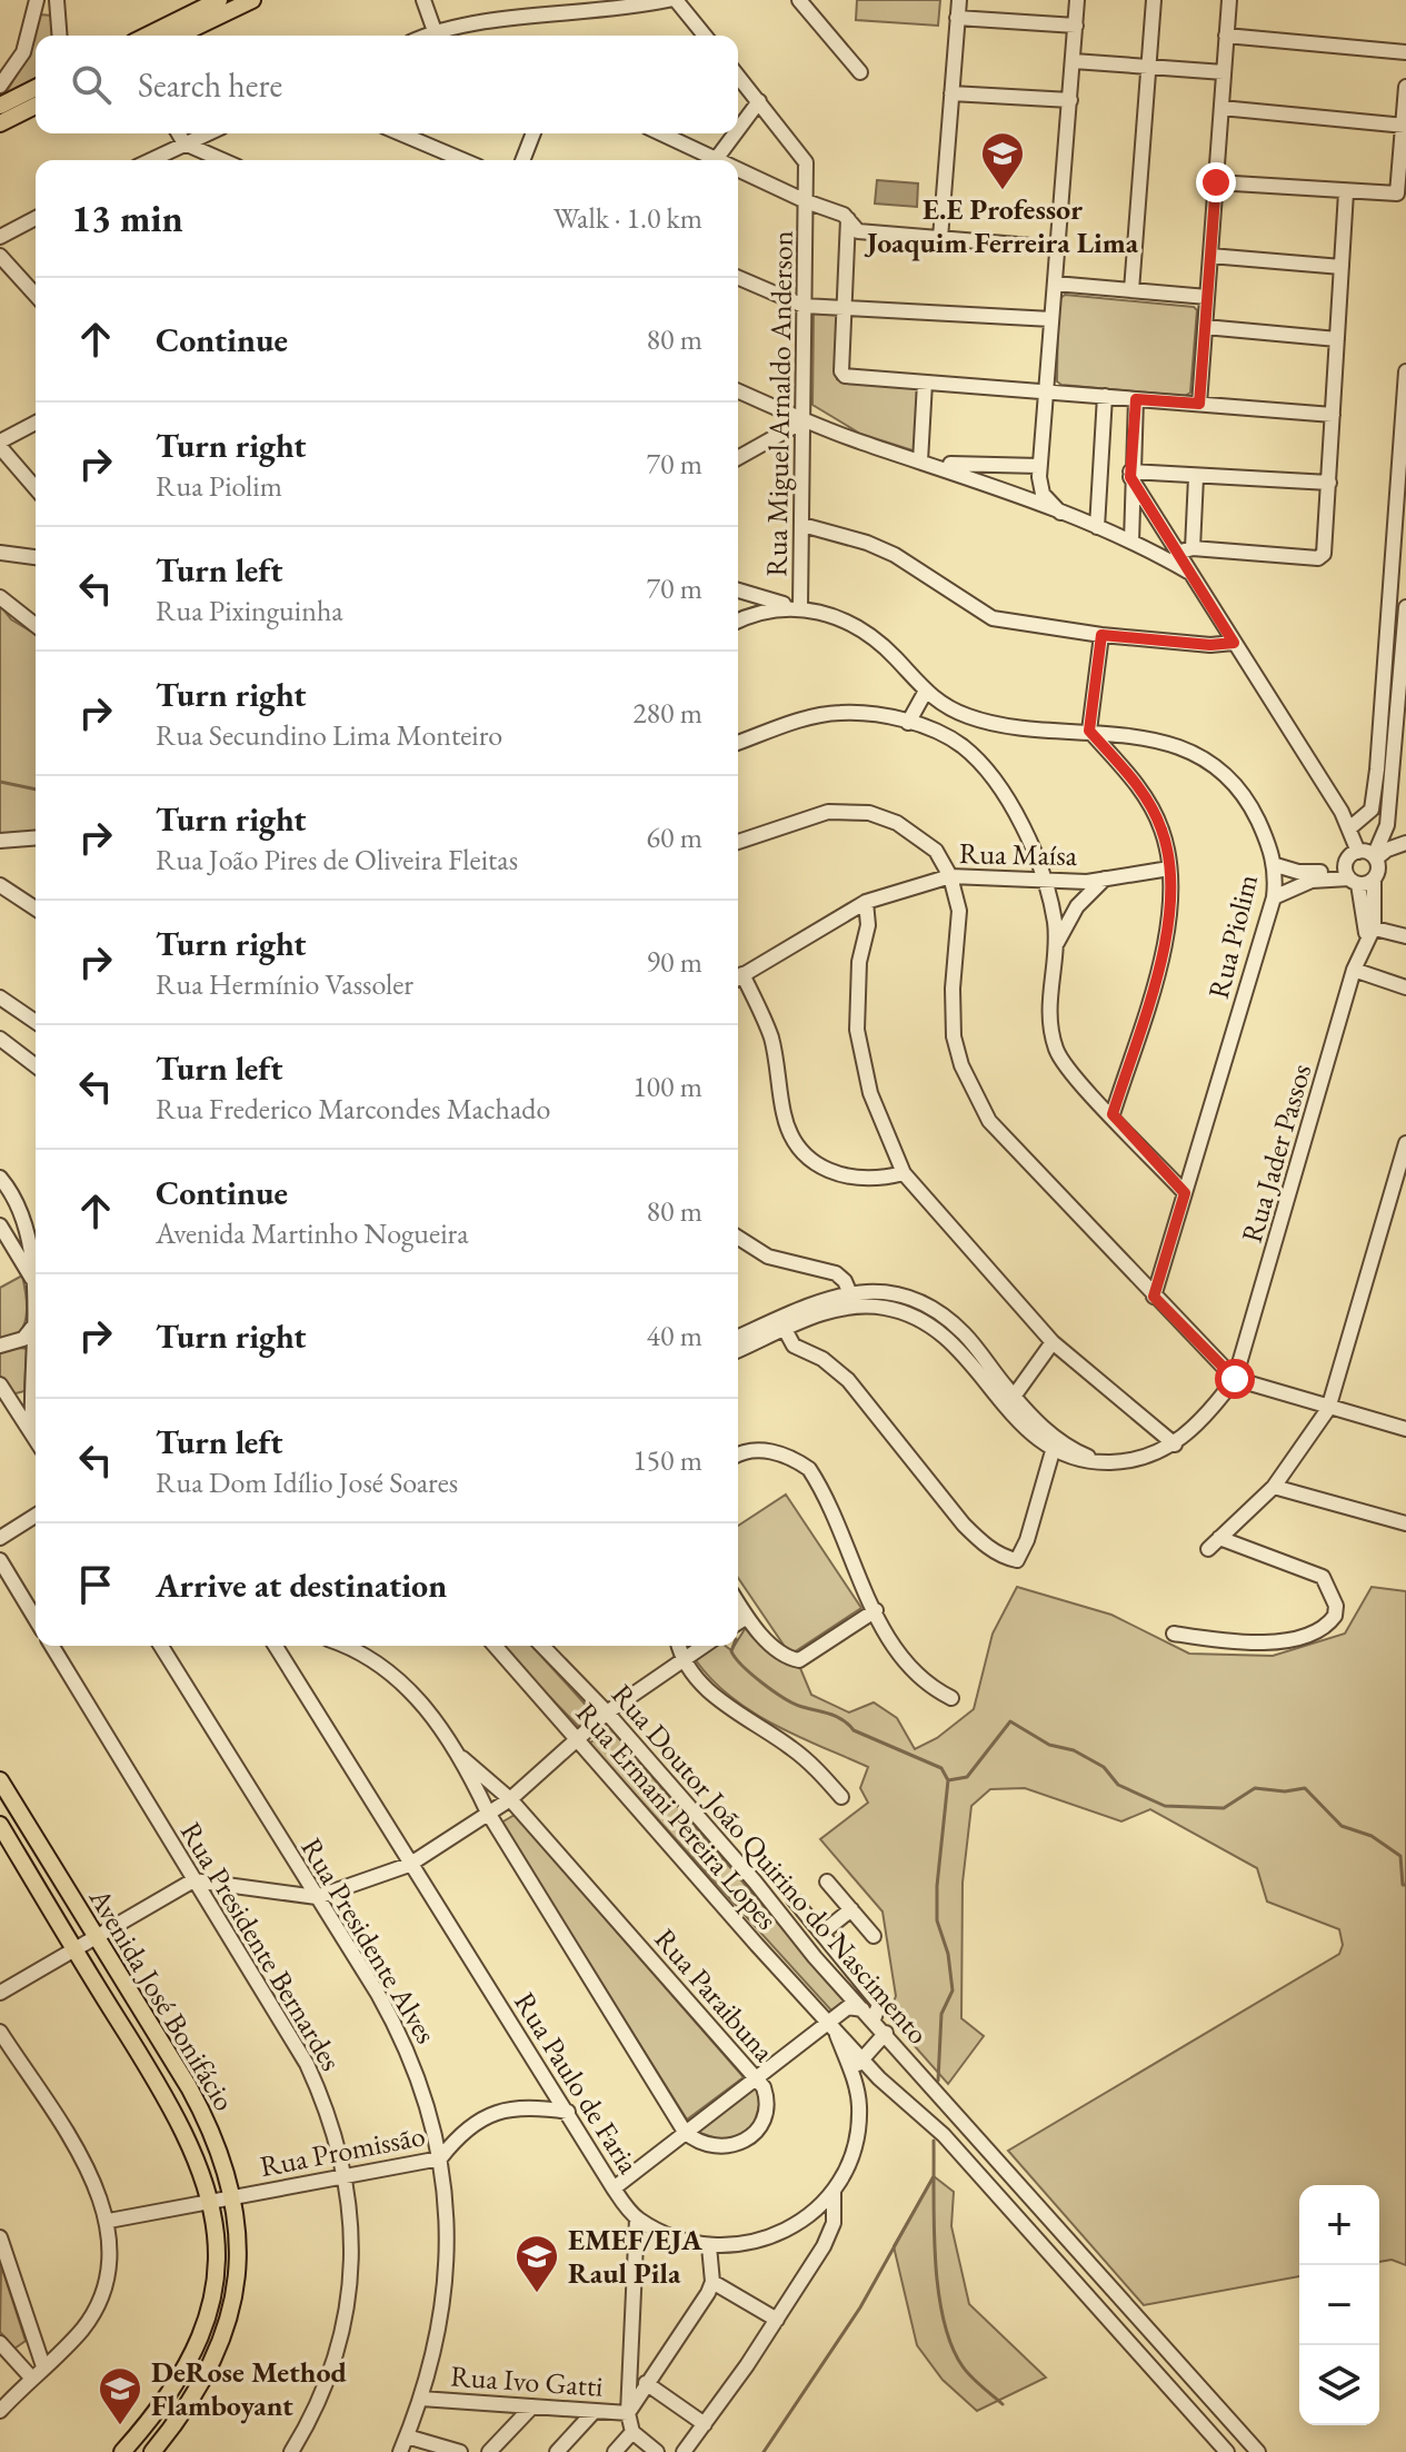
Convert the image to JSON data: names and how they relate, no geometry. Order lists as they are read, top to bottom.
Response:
{
  "streets": {
    "main road": ["Avenida José Bonifácio"],
    "street": [
      "Rua Miguel Arnaldo Anderson",
      "Rua Maísa",
      "Rua Piolim",
      "Rua Jader Passos",
      "Rua Ermani Pereira Lopes",
      "Rua Doutor João Quirino do Nascimento",
      "Rua Presidente Alves",
      "Rua Presidente Bernardes",
      "Rua Paraibuna",
      "Rua Paulo de Faria",
      "Rua Promissão",
      "Rua Ivo Gatti"
    ]
  },
  "crossings": [
    ["Rua Miguel Arnaldo Anderson", "Rua Piolim"],
    ["Rua Ermani Pereira Lopes", "Rua Paulo de Faria"],
    ["Rua Presidente Alves", "Rua Promissão"],
    ["Rua Presidente Alves", "Rua Ivo Gatti"],
    ["Rua Presidente Bernardes", "Rua Promissão"],
    ["Avenida José Bonifácio", "Rua Promissão"],
    ["Rua Paulo de Faria", "Rua Promissão"]
  ],
  "places": {
    "school or university": ["E.E Professor Joaquim Ferreira Lima", "EMEF/EJA Raul Pila", "DeRose Method Flamboyant"]
  },
  "page": {
    "search": "Search here",
    "heading": ["13 min", "Walk · 1.0 km"],
    "list": [
      ["Continue", "80 m"],
      ["Turn right", "Rua Piolim", "70 m"],
      ["Turn left", "Rua Pixinguinha", "70 m"],
      ["Turn right", "Rua Secundino Lima Monteiro", "280 m"],
      ["Turn right", "Rua João Pires de Oliveira Fleitas", "60 m"],
      ["Turn right", "Rua Hermínio Vassoler", "90 m"],
      ["Turn left", "Rua Frederico Marcondes Machado", "100 m"],
      ["Continue", "Avenida Martinho Nogueira", "80 m"],
      ["Turn right", "40 m"],
      ["Turn left", "Rua Dom Idílio José Soares", "150 m"],
      "Arrive at destination"
    ],
    "map_buttons": ["+", "−"]
  }
}
